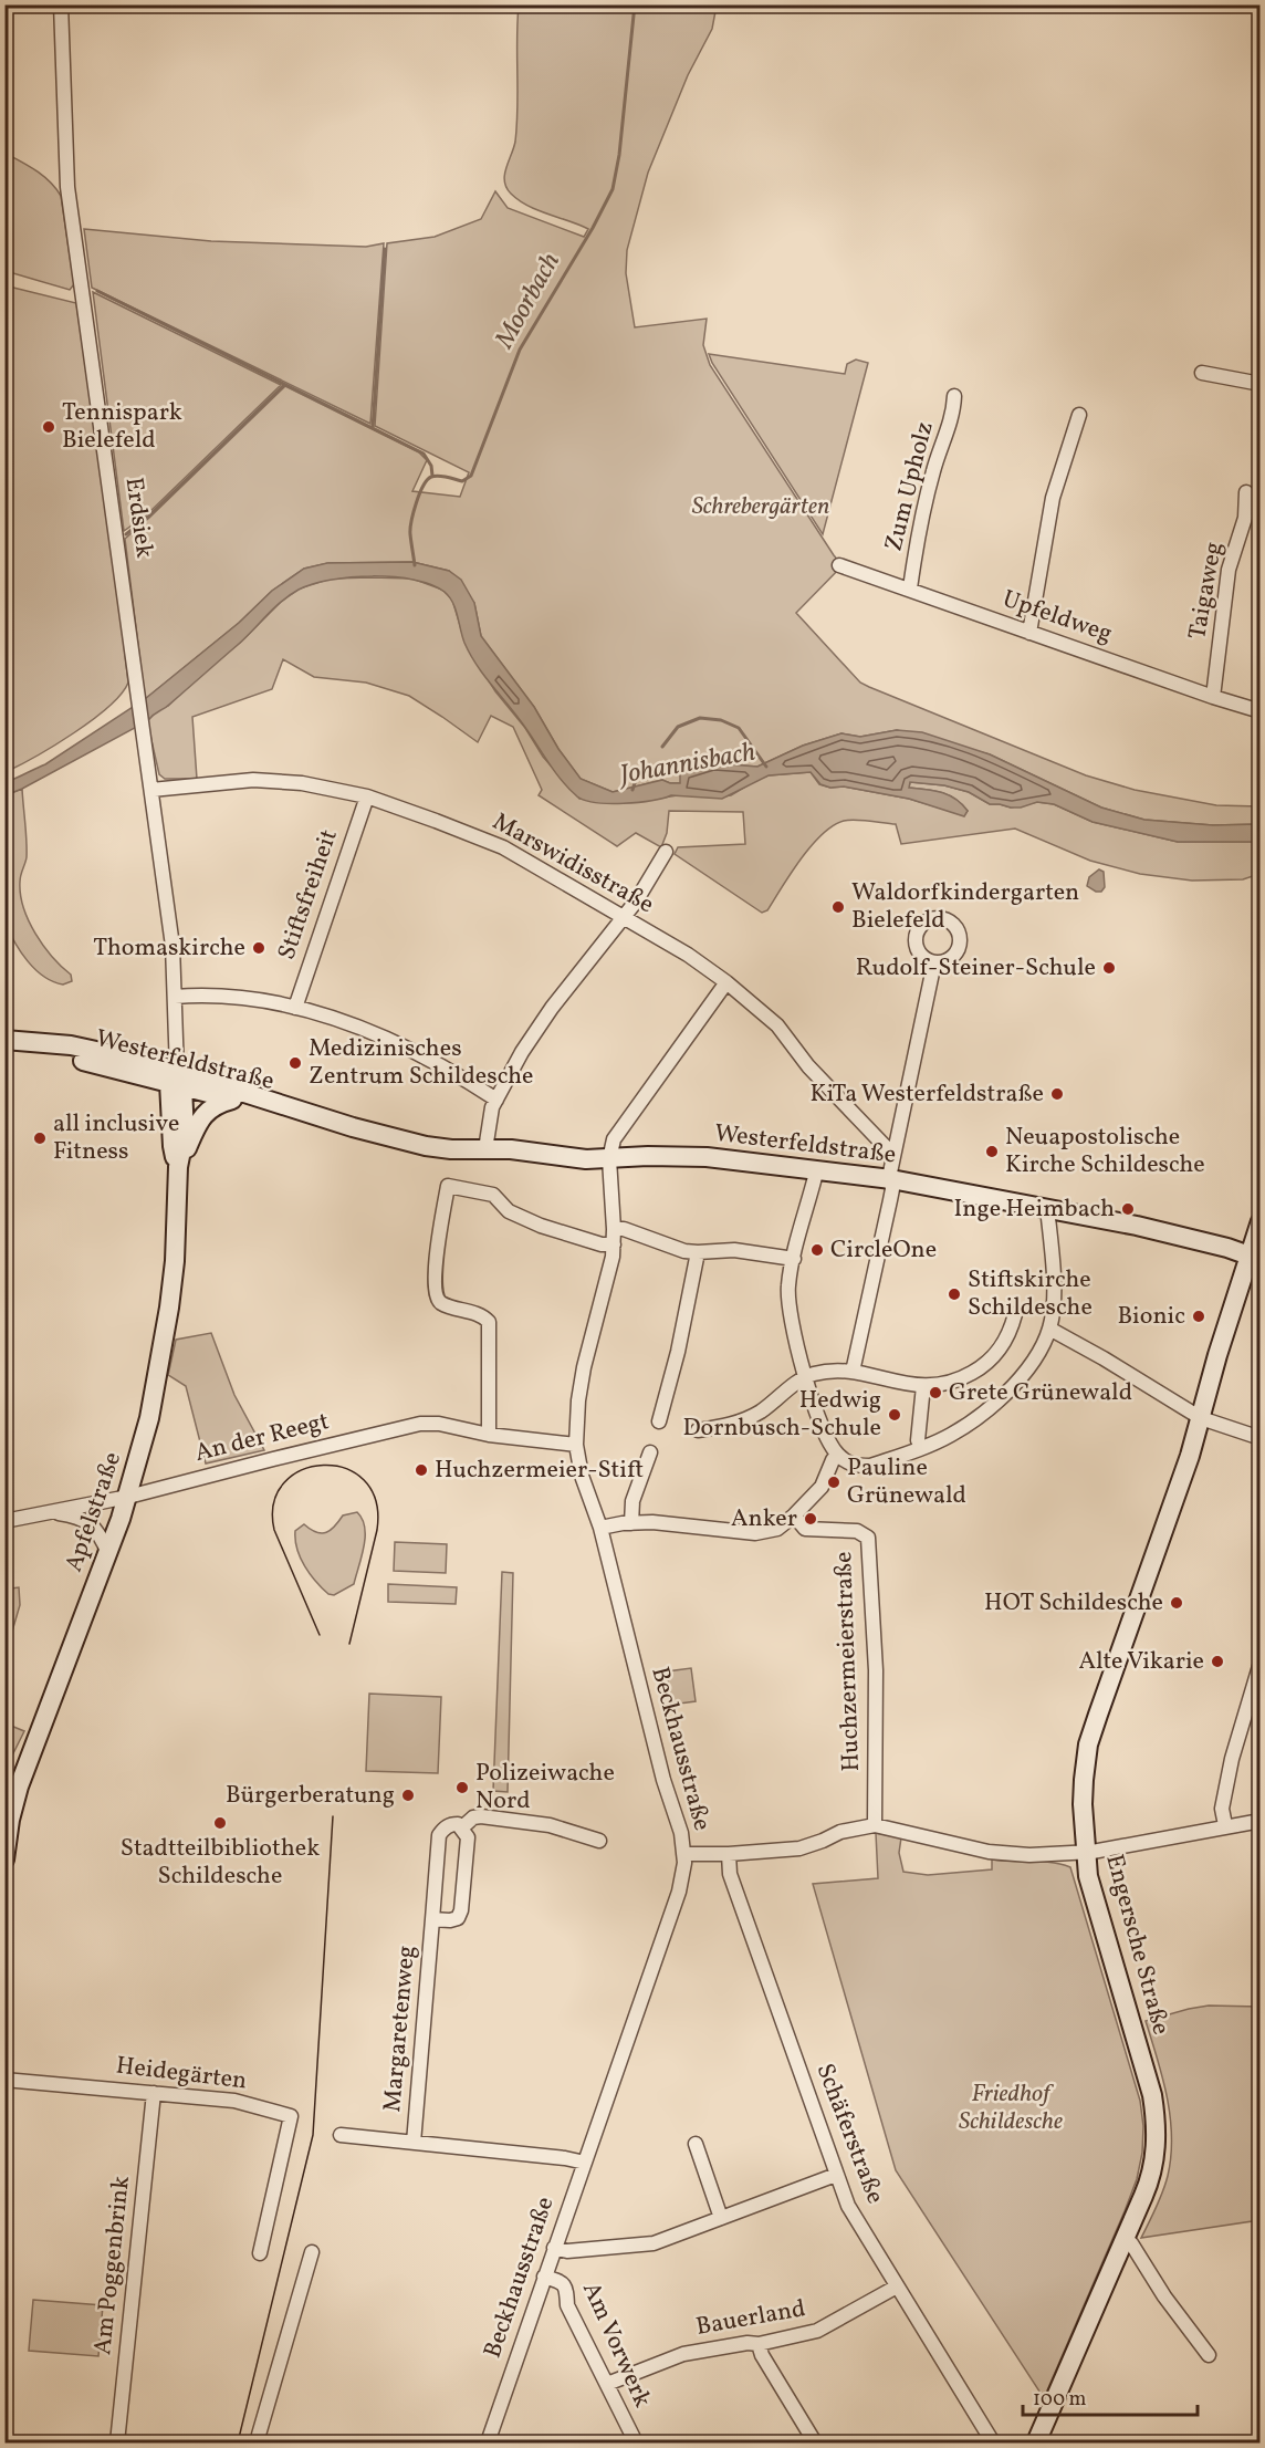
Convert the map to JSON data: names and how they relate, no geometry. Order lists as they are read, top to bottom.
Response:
{
  "streets": {
    "main road": ["Westerfeldstraße", "Apfelstraße", "Engersche Straße"],
    "street": [
      "Zum Upholz",
      "Erdsiek",
      "Taigaweg",
      "Upfeldweg",
      "Marswidisstraße",
      "Stiftsfreiheit",
      "An der Reegt",
      "Huchzermeierstraße",
      "Beckhausstraße",
      "Margaretenweg",
      "Heidegärten",
      "Schäferstraße",
      "Am Poggenbrink",
      "Bauerland",
      "Am Vorwerk"
    ]
  },
  "crossings": [
    ["Zum Upholz", "Upfeldweg"],
    ["Erdsiek", "Marswidisstraße"],
    ["Erdsiek", "Westerfeldstraße"],
    ["Taigaweg", "Upfeldweg"],
    ["Marswidisstraße", "Stiftsfreiheit"],
    ["Westerfeldstraße", "Apfelstraße"],
    ["Westerfeldstraße", "Beckhausstraße"],
    ["Westerfeldstraße", "Engersche Straße"],
    ["An der Reegt", "Apfelstraße"],
    ["An der Reegt", "Beckhausstraße"],
    ["Beckhausstraße", "Am Vorwerk"],
    ["Heidegärten", "Am Poggenbrink"],
    ["Schäferstraße", "Bauerland"],
    ["Bauerland", "Am Vorwerk"]
  ],
  "water": ["Moorbach", "Johannisbach"],
  "parks": ["Schrebergärten", "Friedhof Schildesche"],
  "places": [
    "Tennispark Bielefeld",
    "Waldorfkindergarten Bielefeld",
    "Thomaskirche",
    "Rudolf-Steiner-Schule",
    "Medizinisches Zentrum Schildesche",
    "KiTa Westerfeldstraße",
    "all inclusive Fitness",
    "Neuapostolische Kirche Schildesche",
    "Inge Heimbach",
    "CircleOne",
    "Stiftskirche Schildesche",
    "Bionic",
    "Grete Grünewald",
    "Hedwig Dornbusch-Schule",
    "Huchzermeier-Stift",
    "Pauline Grünewald",
    "Anker",
    "HOT Schildesche",
    "Alte Vikarie",
    "Polizeiwache Nord",
    "Bürgerberatung",
    "Stadtteilbibliothek Schildesche"
  ],
  "scale_bar": "100 m"
}
